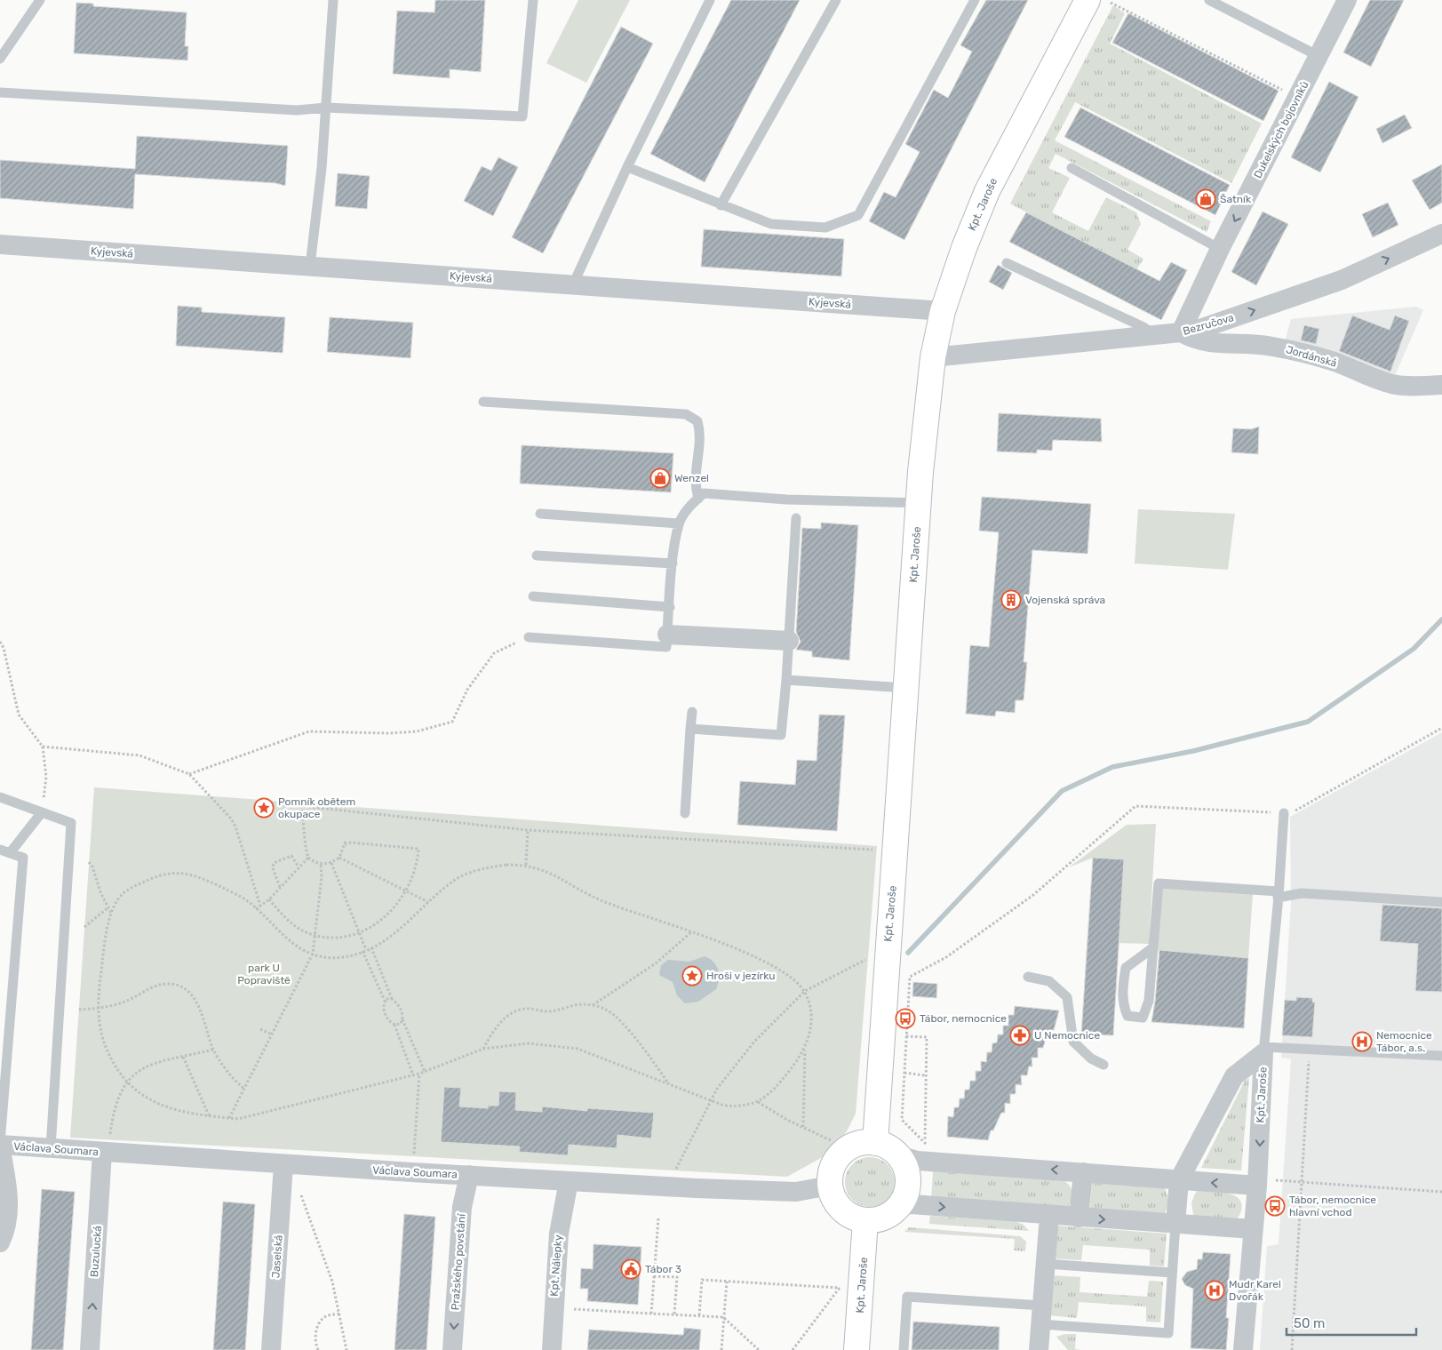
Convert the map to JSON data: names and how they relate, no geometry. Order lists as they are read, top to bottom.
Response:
{
  "streets": {
    "street": [
      "Dukelských bojovníků",
      "Kpt. Jaroše",
      "Kyjevská",
      "Bezručova",
      "Jordánská",
      "Václava Soumara",
      "Buzulucká",
      "Jaselská",
      "Pražského povstání",
      "Kpt. Nálepky"
    ]
  },
  "crossings": [
    ["Dukelských bojovníků", "Bezručova"],
    ["Dukelských bojovníků", "Jordánská"],
    ["Kpt. Jaroše", "Kyjevská"],
    ["Kpt. Jaroše", "Bezručova"],
    ["Kpt. Jaroše", "Václava Soumara"],
    ["Bezručova", "Jordánská"],
    ["Václava Soumara", "Buzulucká"],
    ["Václava Soumara", "Jaselská"],
    ["Václava Soumara", "Pražského povstání"],
    ["Václava Soumara", "Kpt. Nálepky"]
  ],
  "one_way": ["Dukelských bojovníků", "Bezručova", "Pražského povstání"],
  "parks": ["park U Popraviště"],
  "places": {
    "shop": ["Šatník", "Wenzel"],
    "building": ["Vojenská správa"],
    "place": ["Pomník obětem okupace", "Hroši v jezírku"],
    "bus stop": ["Tábor, nemocnice", "Tábor, nemocnice hlavní vchod"],
    "pharmacy": ["U Nemocnice"],
    "hospital": ["Nemocnice Tábor, a.s.", "Mudr Karel Dvořák"],
    "public building": ["Tábor 3"]
  },
  "scale_bar": "50 m"
}
